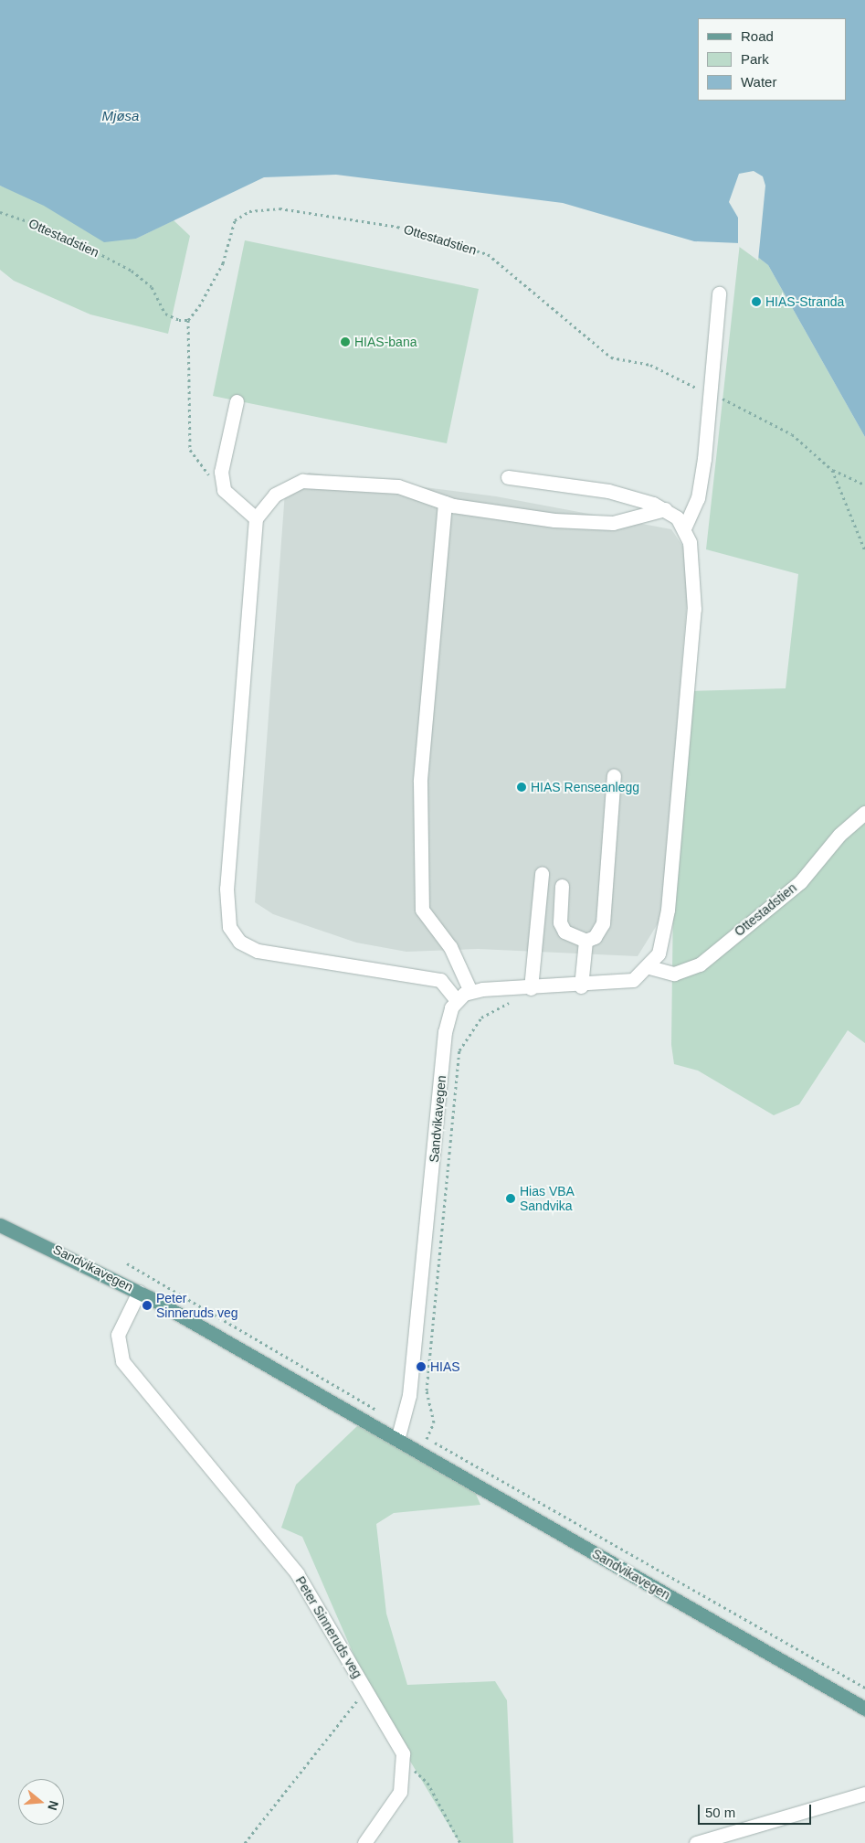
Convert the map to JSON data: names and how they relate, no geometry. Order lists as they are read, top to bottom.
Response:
{
  "streets": {
    "main road": ["Sandvikavegen"],
    "street": ["Ottestadstien", "Peter Sinneruds veg"]
  },
  "crossings": [
    ["Sandvikavegen", "Peter Sinneruds veg"]
  ],
  "water": ["Mjøsa"],
  "places": [
    "HIAS-Stranda",
    "HIAS-bana",
    "HIAS Renseanlegg",
    "Hias VBA Sandvika",
    "Peter Sinneruds veg",
    "HIAS"
  ],
  "legend": ["Road", "Park", "Water"],
  "scale_bar": "50 m",
  "north": "right"
}
